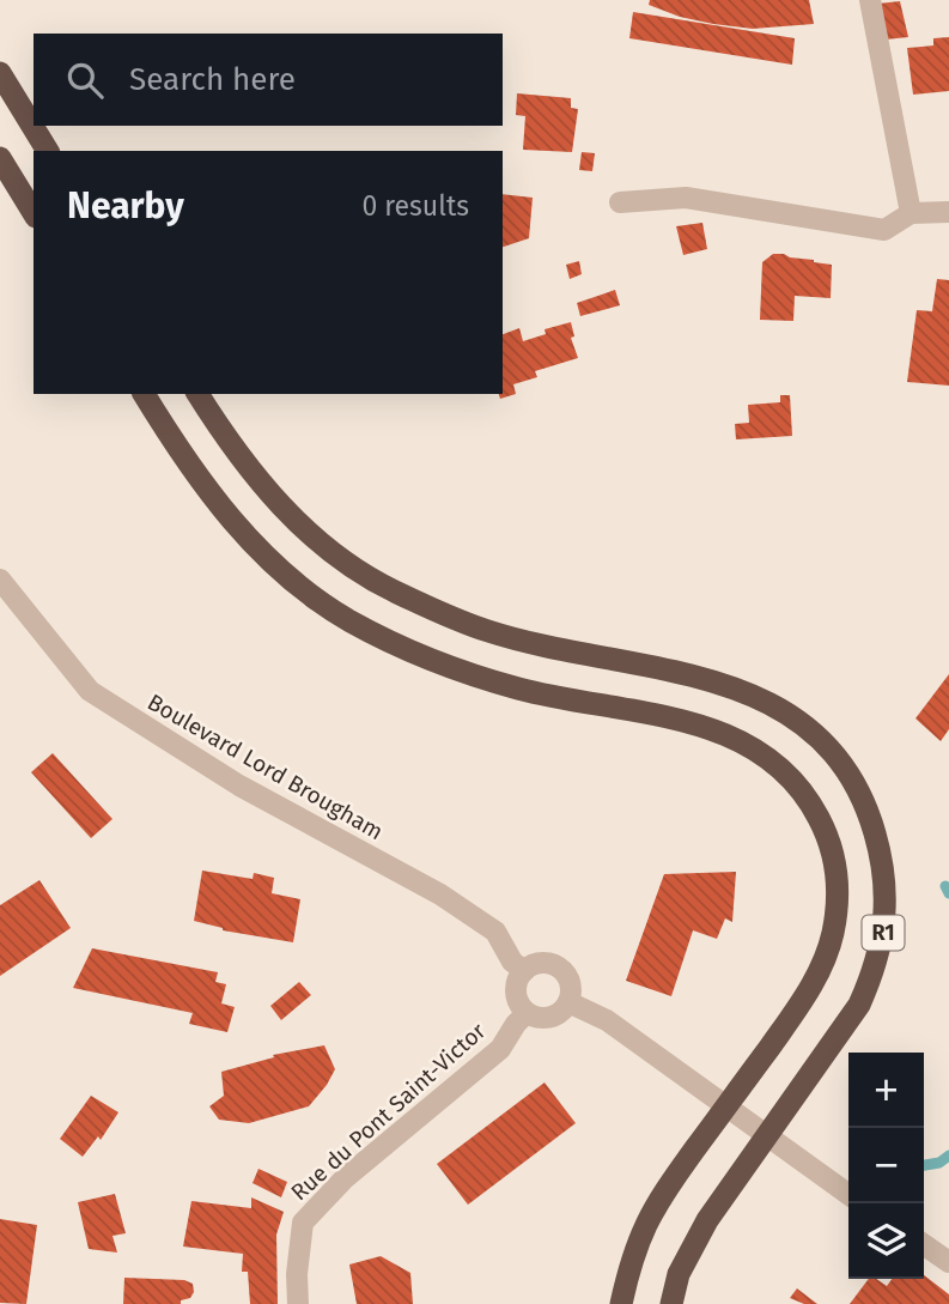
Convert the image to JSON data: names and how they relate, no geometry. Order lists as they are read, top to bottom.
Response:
{
  "streets": {
    "highway": ["R1"],
    "street": ["Boulevard Lord Brougham", "Rue du Pont Saint-Victor"]
  },
  "crossings": [
    ["Boulevard Lord Brougham", "Rue du Pont Saint-Victor"]
  ],
  "page": {
    "search": "Search here",
    "heading": ["Nearby", "0 results"],
    "map_buttons": ["+", "−"]
  }
}
